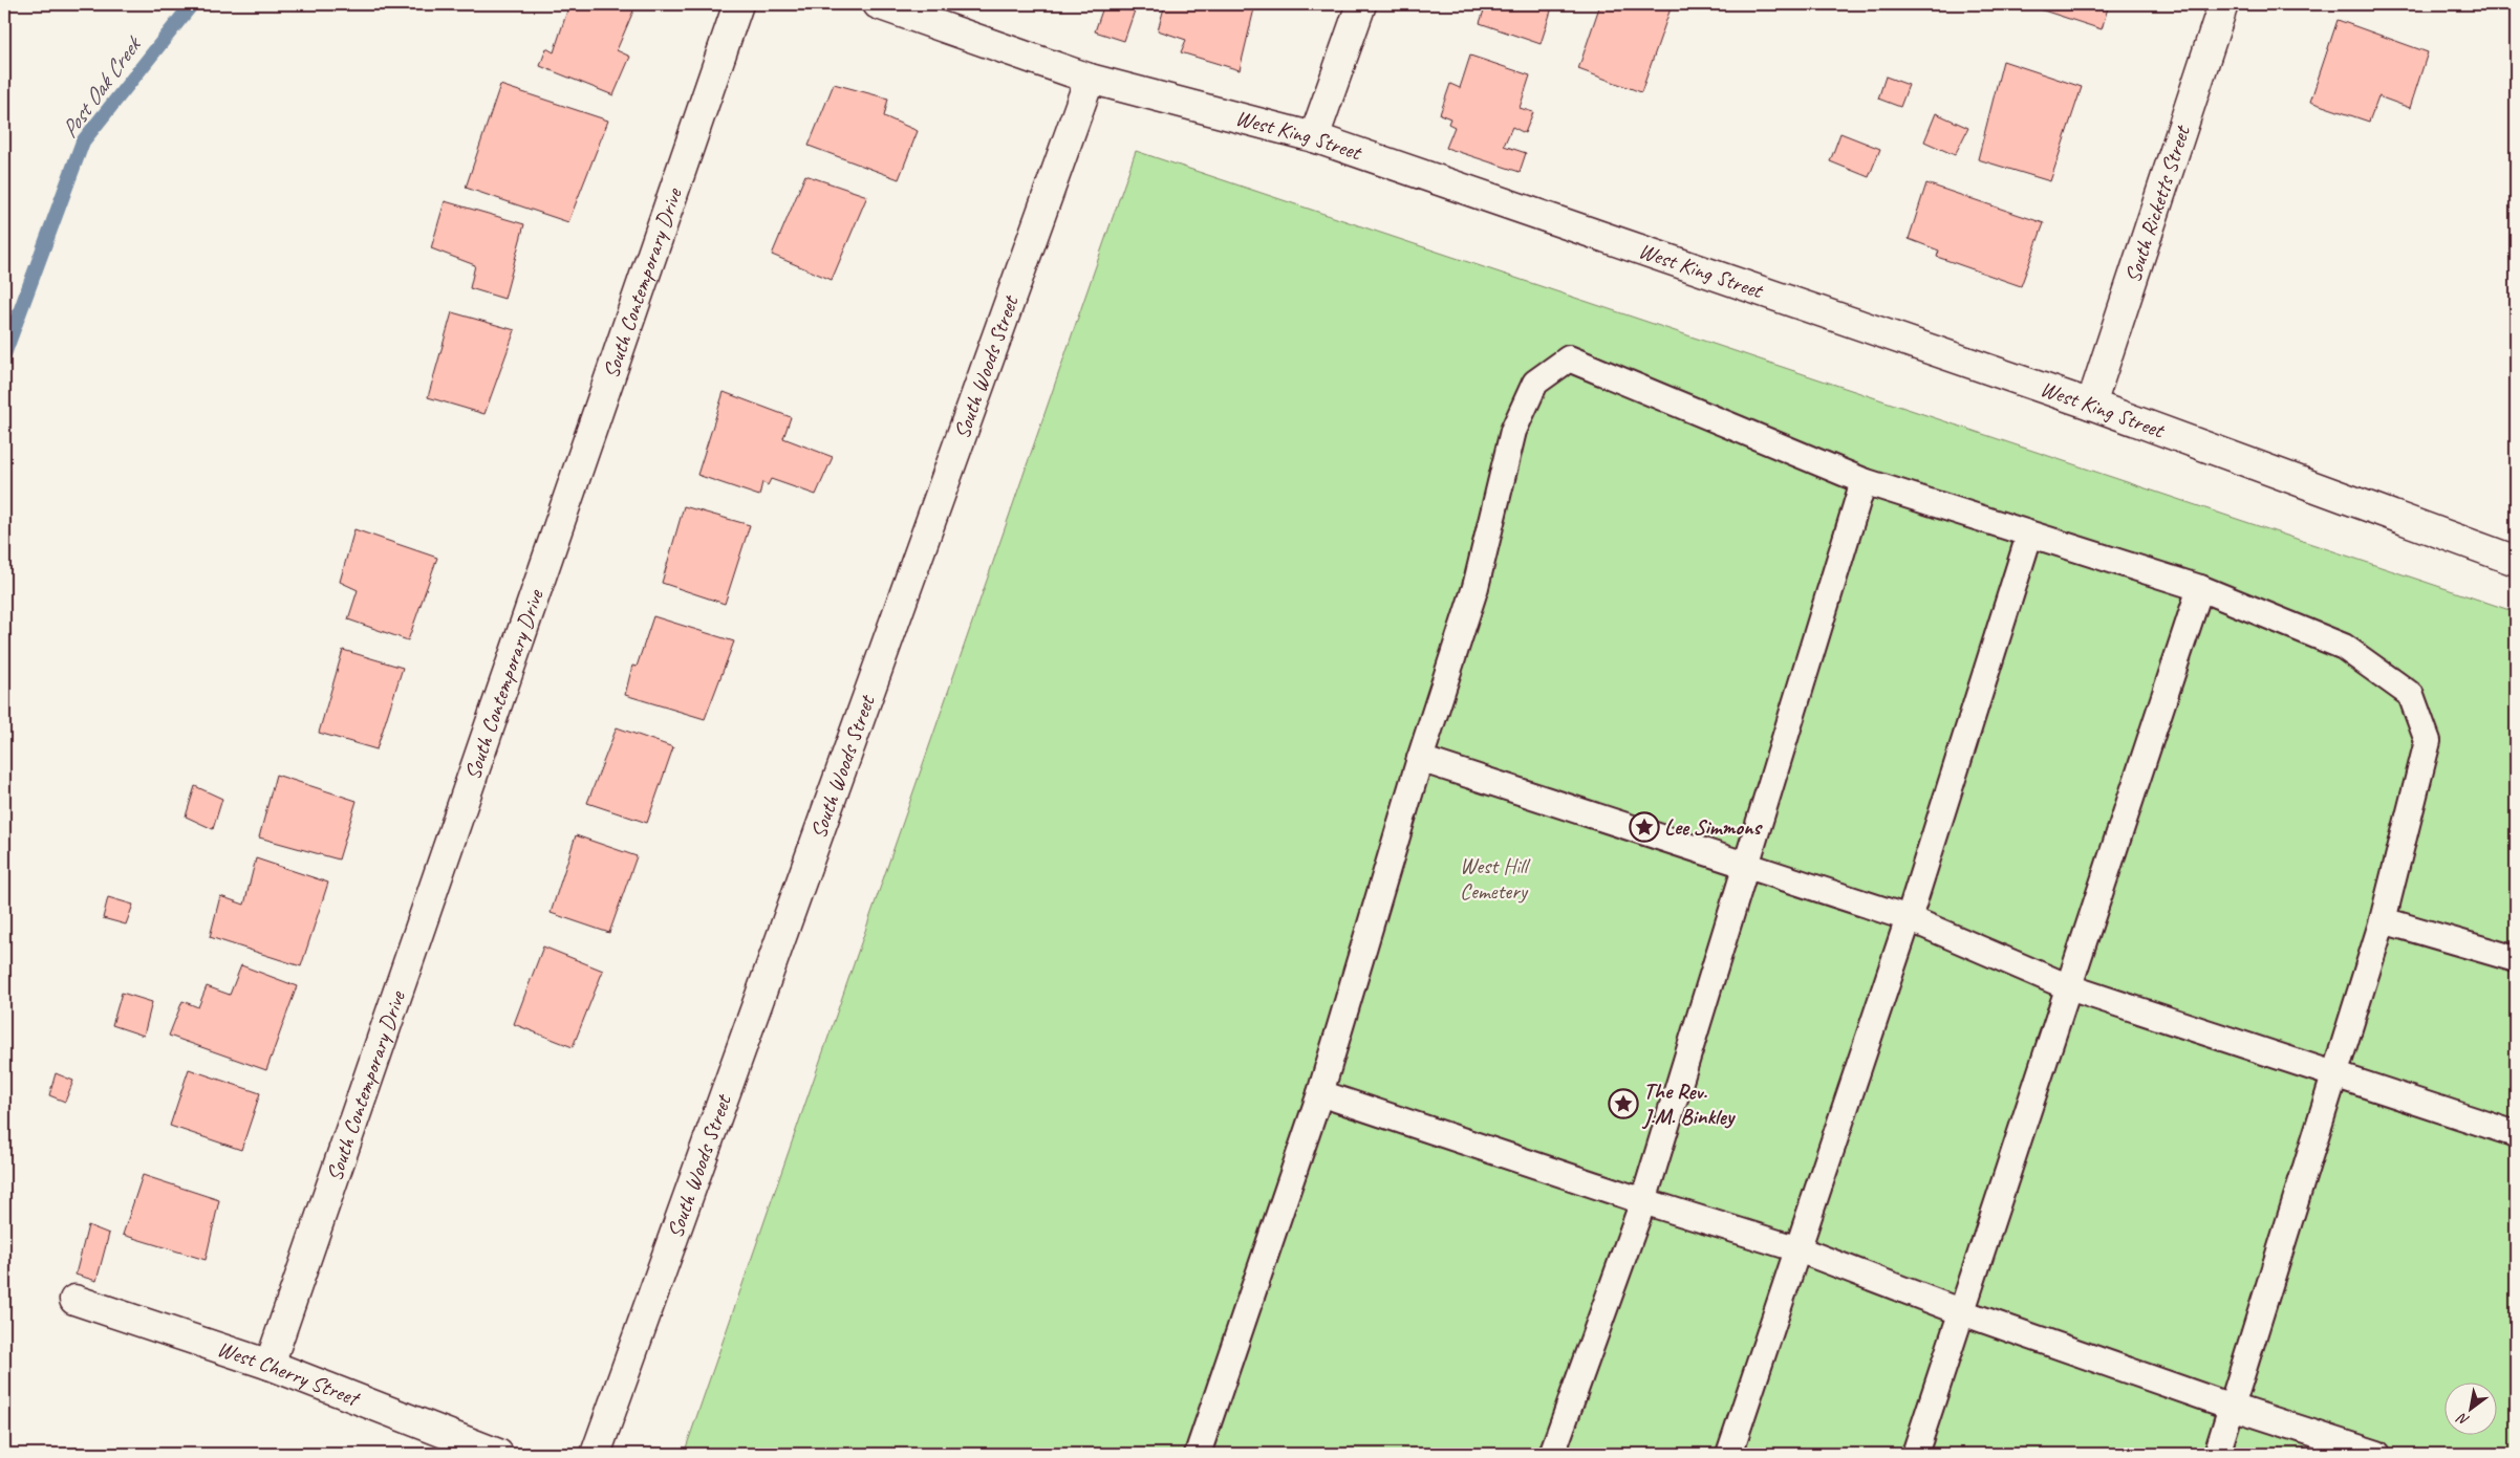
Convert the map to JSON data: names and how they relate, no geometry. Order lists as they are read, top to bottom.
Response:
{
  "streets": {
    "street": [
      "West King Street",
      "South Ricketts Street",
      "South Contemporary Drive",
      "South Woods Street",
      "West Cherry Street"
    ]
  },
  "crossings": [
    ["West King Street", "South Ricketts Street"],
    ["West King Street", "South Woods Street"],
    ["South Contemporary Drive", "West Cherry Street"]
  ],
  "water": ["Post Oak Creek"],
  "parks": ["West Hill Cemetery"],
  "places": {
    "place": ["Lee Simmons", "The Rev. J.M. Binkley"]
  },
  "north": "bottom left"
}
